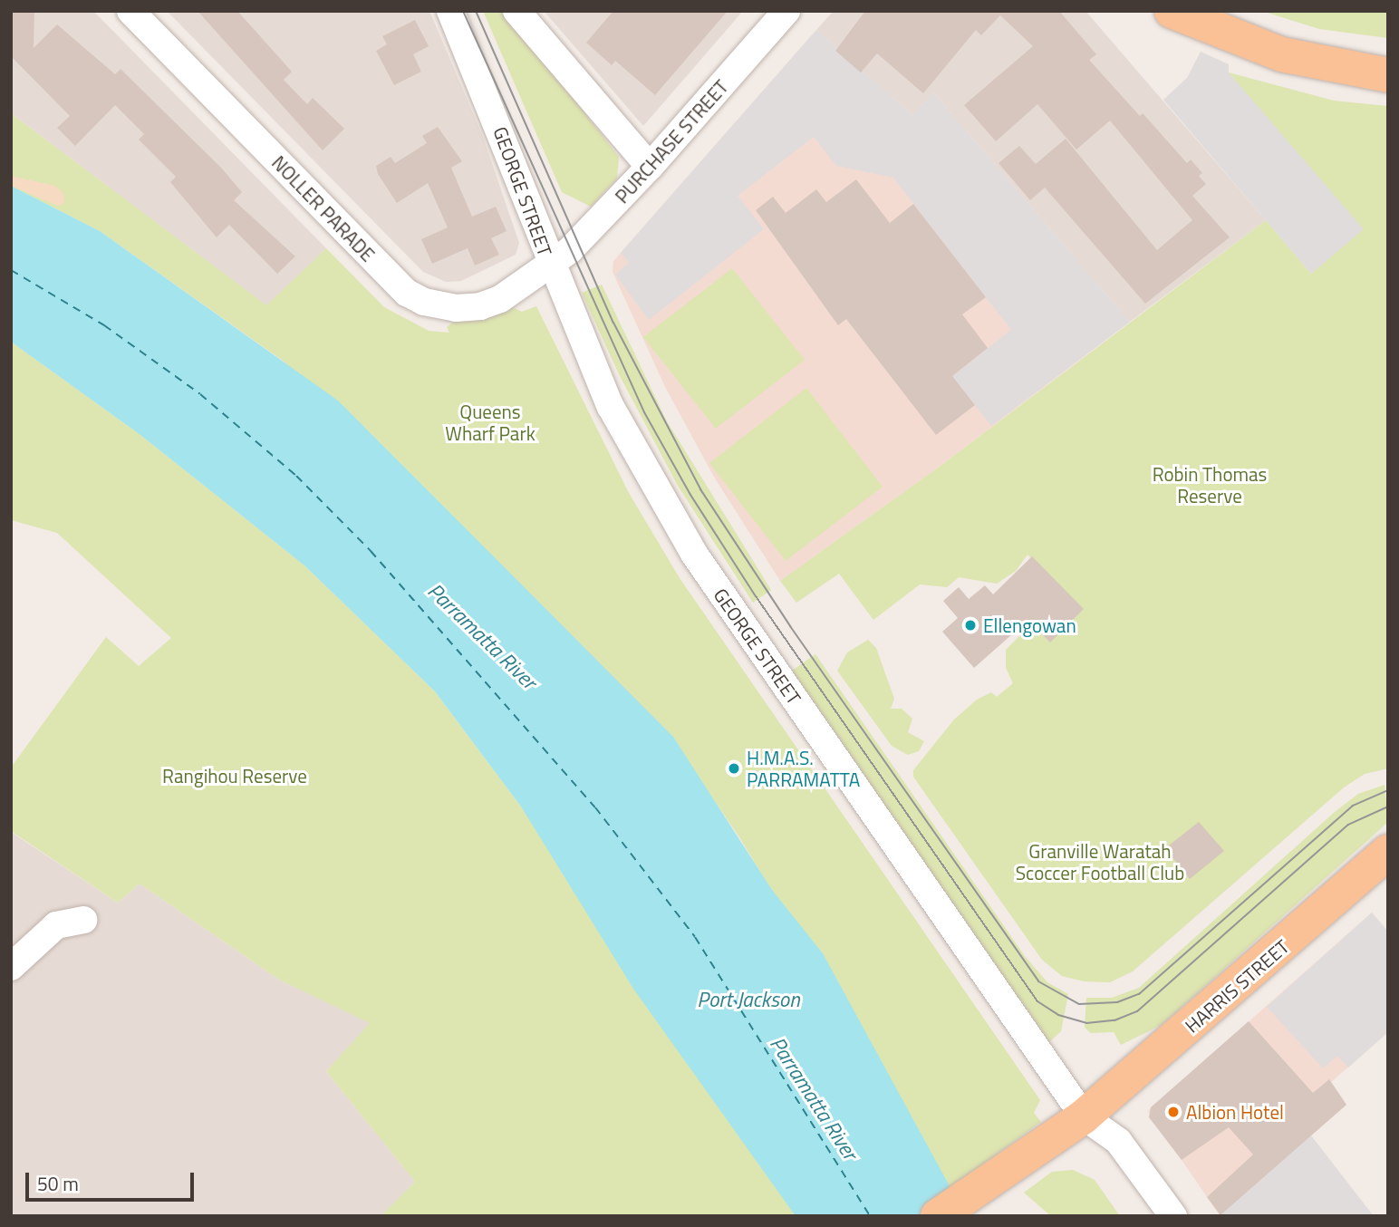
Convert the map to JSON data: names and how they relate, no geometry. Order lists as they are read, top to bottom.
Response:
{
  "streets": {
    "main road": ["HARRIS STREET"],
    "street": ["PURCHASE STREET", "GEORGE STREET", "NOLLER PARADE"]
  },
  "crossings": [
    ["PURCHASE STREET", "GEORGE STREET"],
    ["PURCHASE STREET", "NOLLER PARADE"],
    ["GEORGE STREET", "NOLLER PARADE"],
    ["GEORGE STREET", "HARRIS STREET"]
  ],
  "water": ["Parramatta River", "Port Jackson"],
  "parks": [
    "Queens Wharf Park",
    "Robin Thomas Reserve",
    "Rangihou Reserve",
    "Granville Waratah Scoccer Football Club"
  ],
  "places": ["Ellengowan", "H.M.A.S. PARRAMATTA", "Albion Hotel"],
  "scale_bar": "50 m"
}
